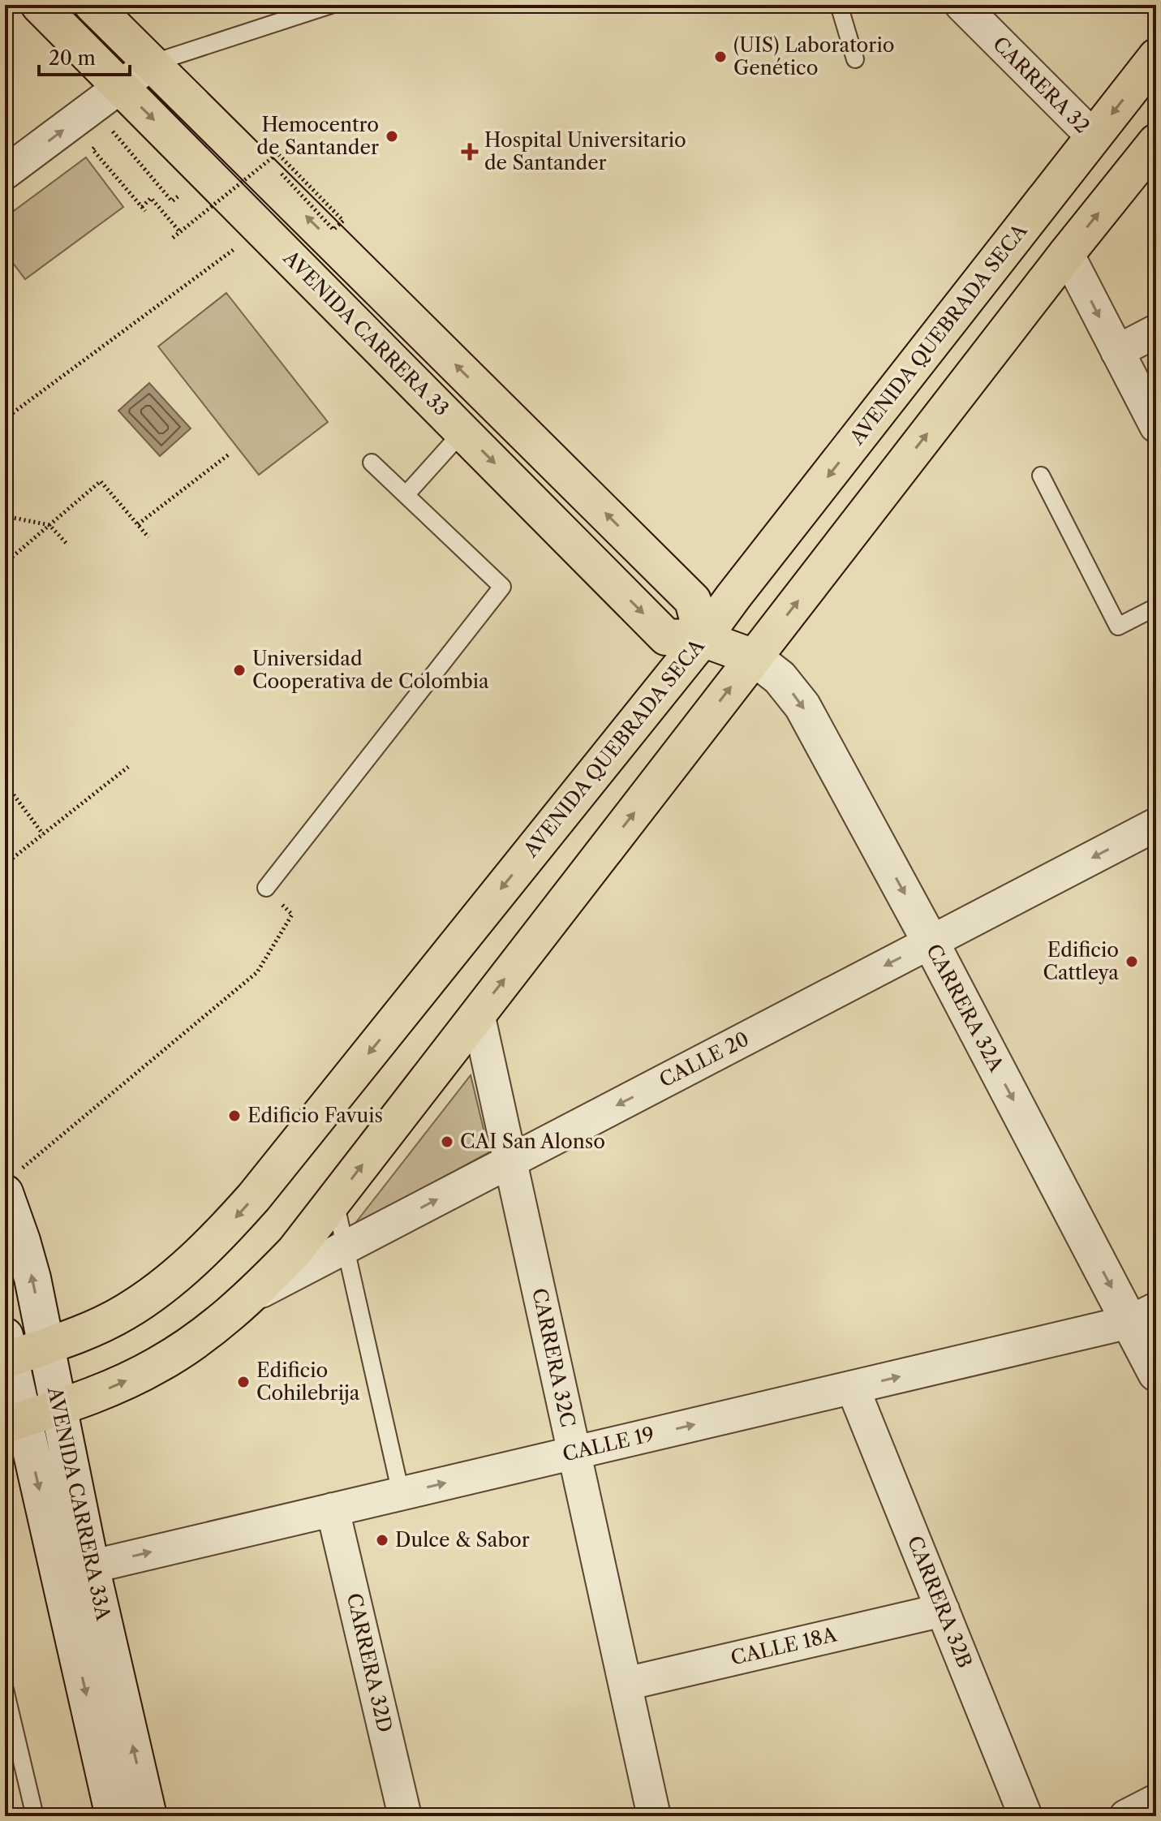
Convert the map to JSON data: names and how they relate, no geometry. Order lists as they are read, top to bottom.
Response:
{
  "streets": {
    "main road": [
      "AVENIDA CARRERA 33",
      "AVENIDA QUEBRADA SECA",
      "CARRERA 32A",
      "AVENIDA CARRERA 33A"
    ],
    "street": [
      "CARRERA 32",
      "CALLE 20",
      "CARRERA 32C",
      "CALLE 19",
      "CARRERA 32B",
      "CALLE 18A",
      "CARRERA 32D"
    ]
  },
  "crossings": [
    ["CARRERA 32", "AVENIDA QUEBRADA SECA"],
    ["AVENIDA CARRERA 33", "AVENIDA QUEBRADA SECA"],
    ["AVENIDA CARRERA 33", "CARRERA 32A"],
    ["AVENIDA QUEBRADA SECA", "AVENIDA CARRERA 33A"],
    ["CARRERA 32A", "CALLE 20"],
    ["CARRERA 32A", "CALLE 19"],
    ["CALLE 20", "CARRERA 32C"],
    ["CARRERA 32C", "CALLE 19"],
    ["CARRERA 32C", "CALLE 18A"],
    ["CALLE 19", "AVENIDA CARRERA 33A"],
    ["CALLE 19", "CARRERA 32B"],
    ["CALLE 19", "CARRERA 32D"],
    ["CARRERA 32B", "CALLE 18A"]
  ],
  "one_way": ["CARRERA 32A", "CALLE 19"],
  "places": {
    "other": [
      "(UIS) Laboratorio Genético",
      "Hemocentro de Santander",
      "Universidad Cooperativa de Colombia",
      "Edificio Cattleya",
      "Edificio Favuis",
      "CAI San Alonso",
      "Edificio Cohilebrija",
      "Dulce & Sabor"
    ],
    "health": ["Hospital Universitario de Santander"]
  },
  "scale_bar": "20 m"
}
